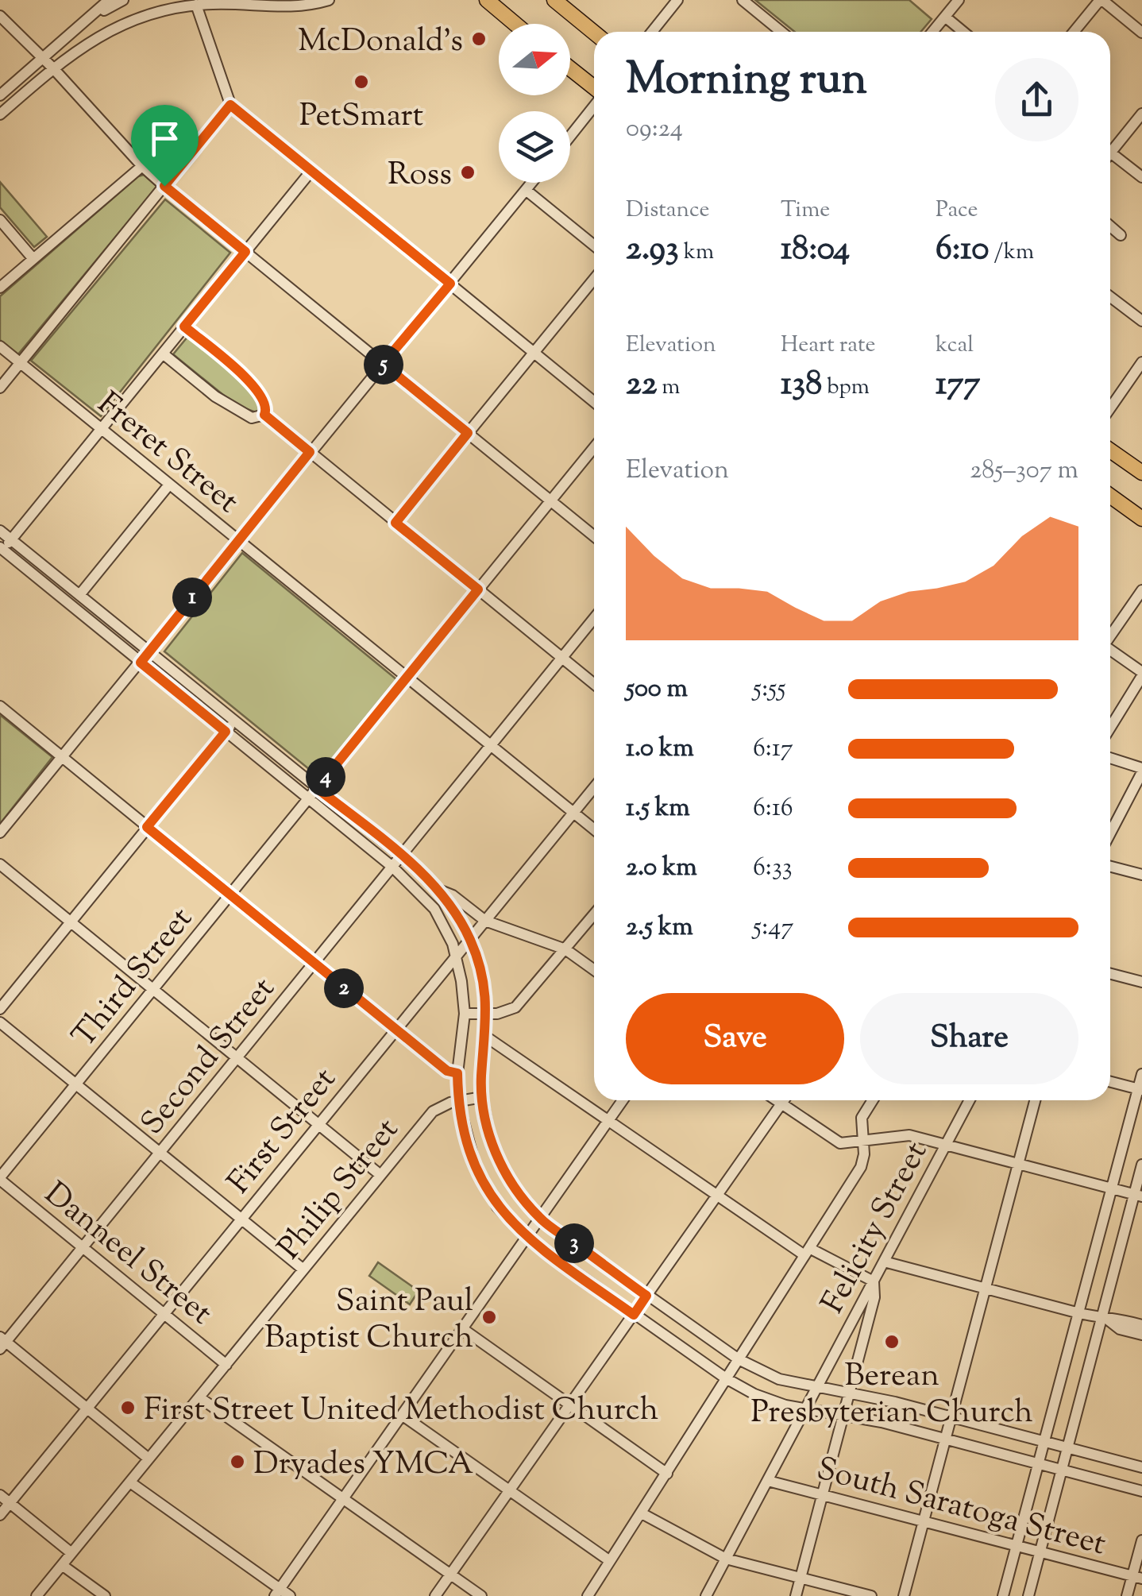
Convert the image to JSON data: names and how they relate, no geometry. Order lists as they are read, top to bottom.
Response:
{
  "streets": {
    "street": [
      "Freret Street",
      "Third Street",
      "Second Street",
      "First Street",
      "Philip Street",
      "Felicity Street",
      "Danneel Street",
      "South Saratoga Street"
    ]
  },
  "crossings": [
    ["Freret Street", "Third Street"],
    ["Freret Street", "Second Street"],
    ["Freret Street", "First Street"],
    ["Third Street", "Danneel Street"],
    ["Second Street", "Danneel Street"],
    ["First Street", "Danneel Street"],
    ["Philip Street", "Danneel Street"],
    ["Felicity Street", "South Saratoga Street"]
  ],
  "places": [
    "McDonald's",
    "PetSmart",
    "Ross",
    "Saint Paul Baptist Church",
    "Berean Presbyterian Church",
    "First Street United Methodist Church",
    "Dryades YMCA"
  ],
  "north": "right",
  "page": {
    "heading": ["Morning run", "09:24"],
    "stats": [
      ["Distance", "2.93 km"],
      ["Time", "18:04"],
      ["Pace", "6:10 /km"],
      ["Elevation", "22 m"],
      ["Heart rate", "138 bpm"],
      ["kcal", "177"]
    ],
    "pins": [
      "5",
      "1",
      "4",
      "2",
      "3"
    ],
    "chart": ["Elevation", "285–307 m"],
    "list": [
      {
        "name": "500 m",
        "note": "5:55"
      },
      {
        "name": "1.0 km",
        "note": "6:17"
      },
      {
        "name": "1.5 km",
        "note": "6:16"
      },
      {
        "name": "2.0 km",
        "note": "6:33"
      },
      {
        "name": "2.5 km",
        "note": "5:47"
      }
    ],
    "buttons": ["Save", "Share"]
  }
}
